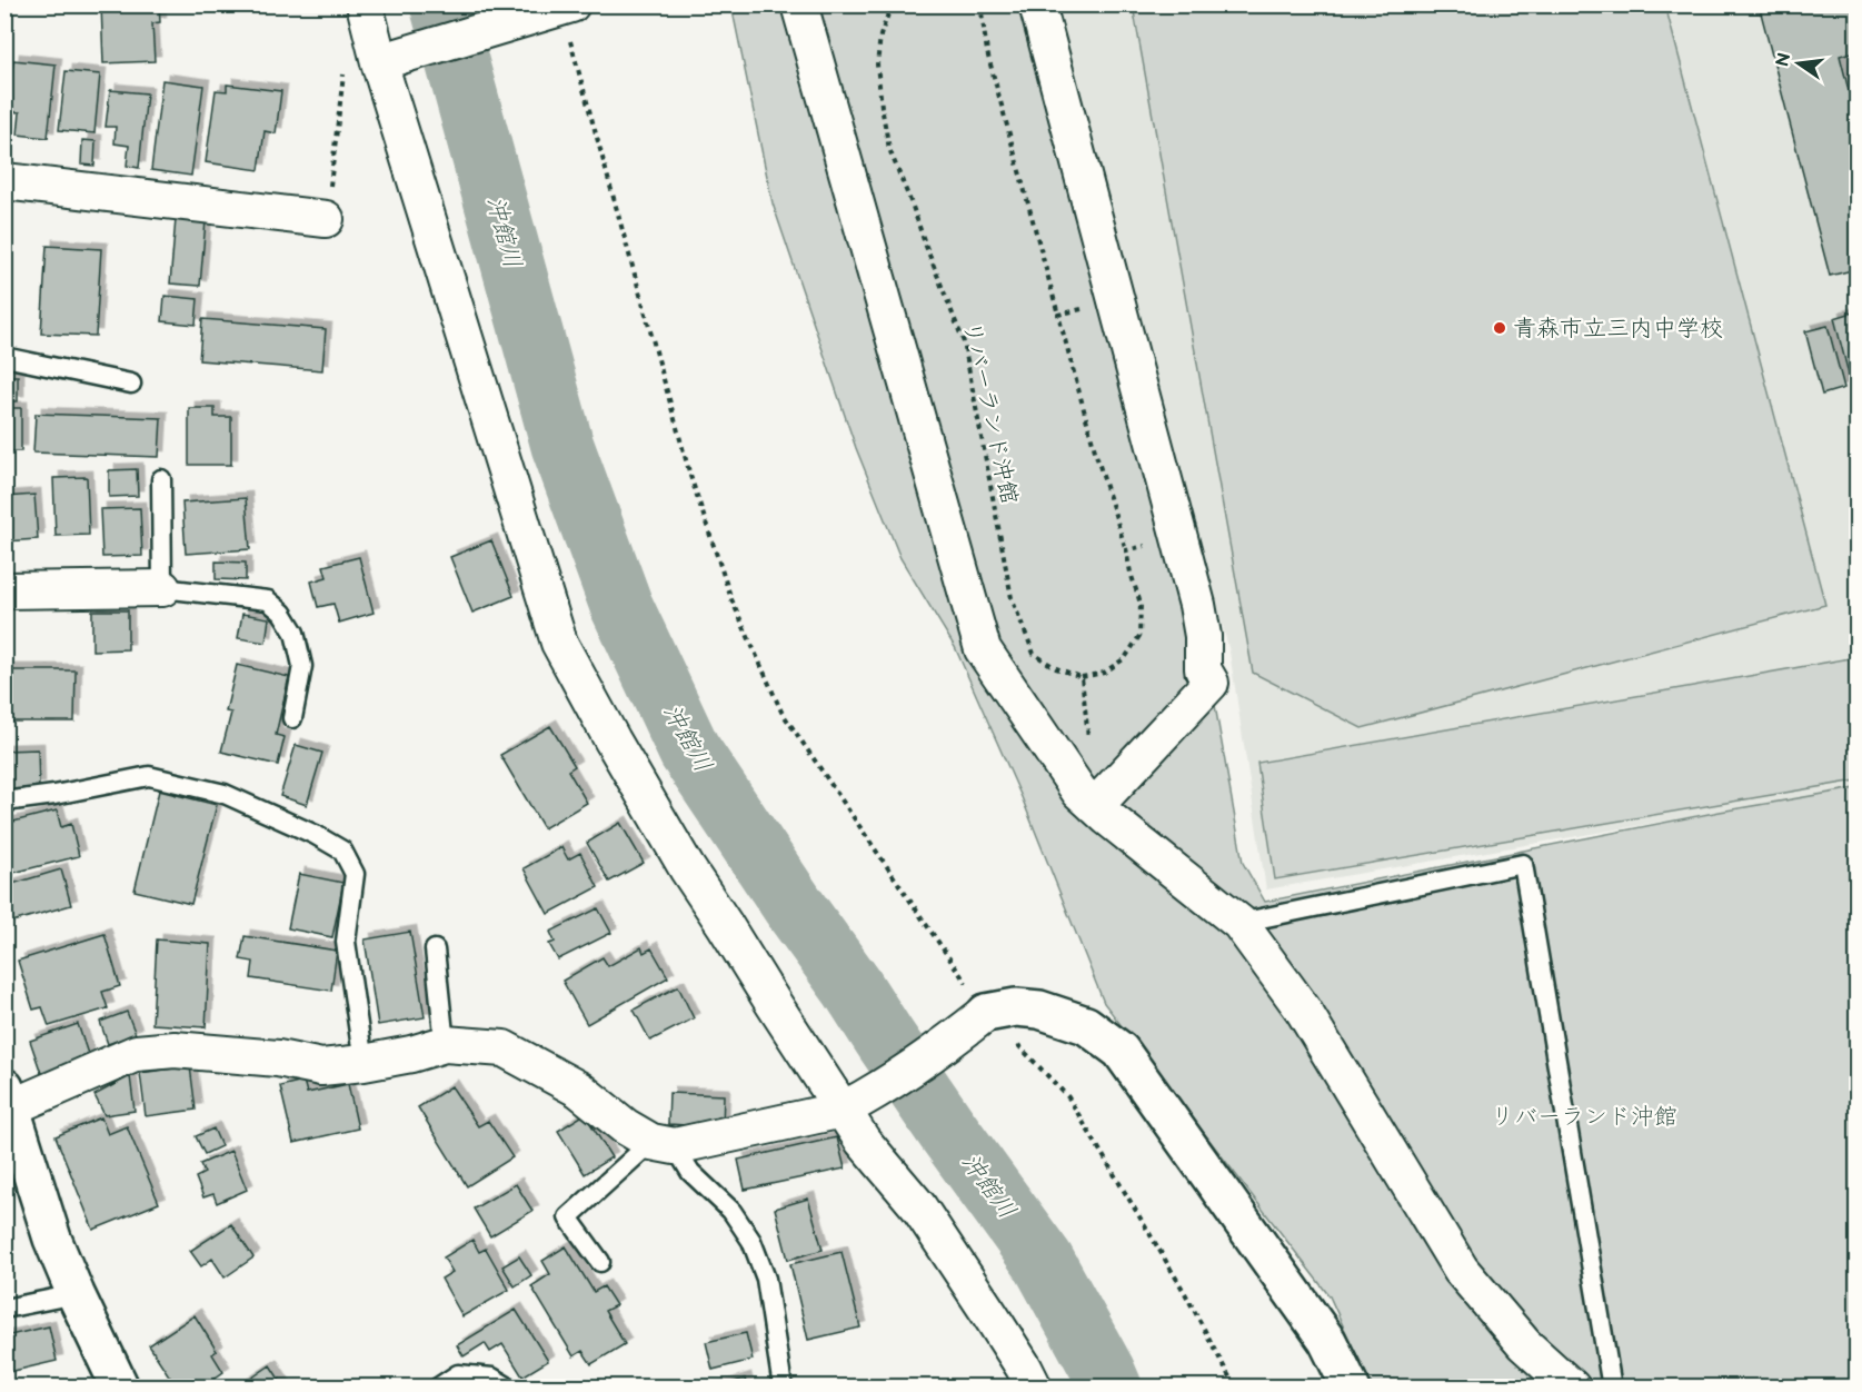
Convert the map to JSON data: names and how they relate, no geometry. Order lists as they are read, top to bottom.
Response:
{
  "streets": {
    "path": ["リバーランド沖館"]
  },
  "water": ["沖館川"],
  "parks": ["リバーランド沖館"],
  "places": ["青森市立三内中学校"],
  "north": "left"
}
